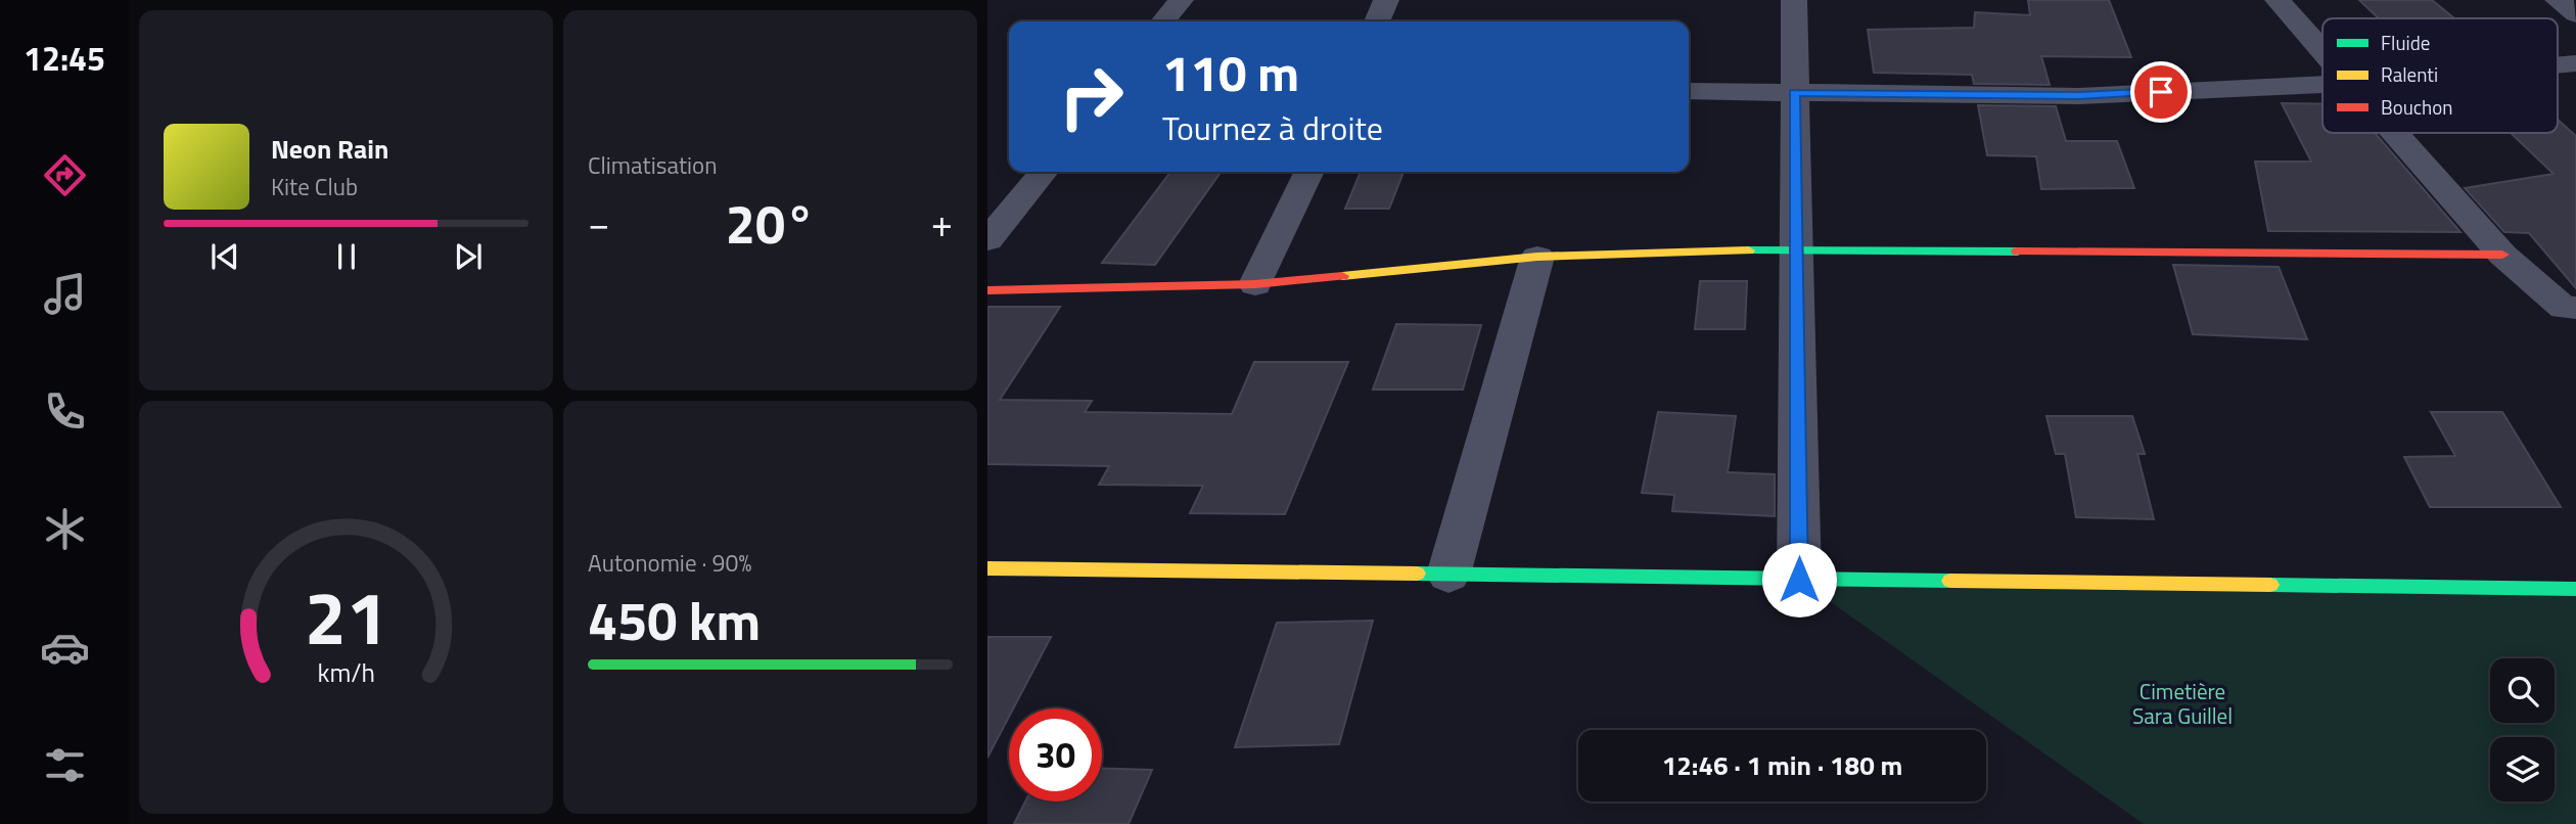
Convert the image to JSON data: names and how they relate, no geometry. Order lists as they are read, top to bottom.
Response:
{
  "parks": ["Cimetière Sara Guillel"],
  "legend": ["Fluide", "Ralenti", "Bouchon"],
  "page": {
    "tabs": "12:45",
    "tile": [
      "Climatisation",
      ["Autonomie · 90%", "450 km"]
    ],
    "turn": ["110 m", "Tournez à droite"],
    "song": ["Neon Rain", "Kite Club"],
    "heat": ["−", "20°", "+"],
    "limit": "30",
    "trip": "12:46 · 1 min · 180 m",
    "gauge": ["21", "km/h"]
  }
}
